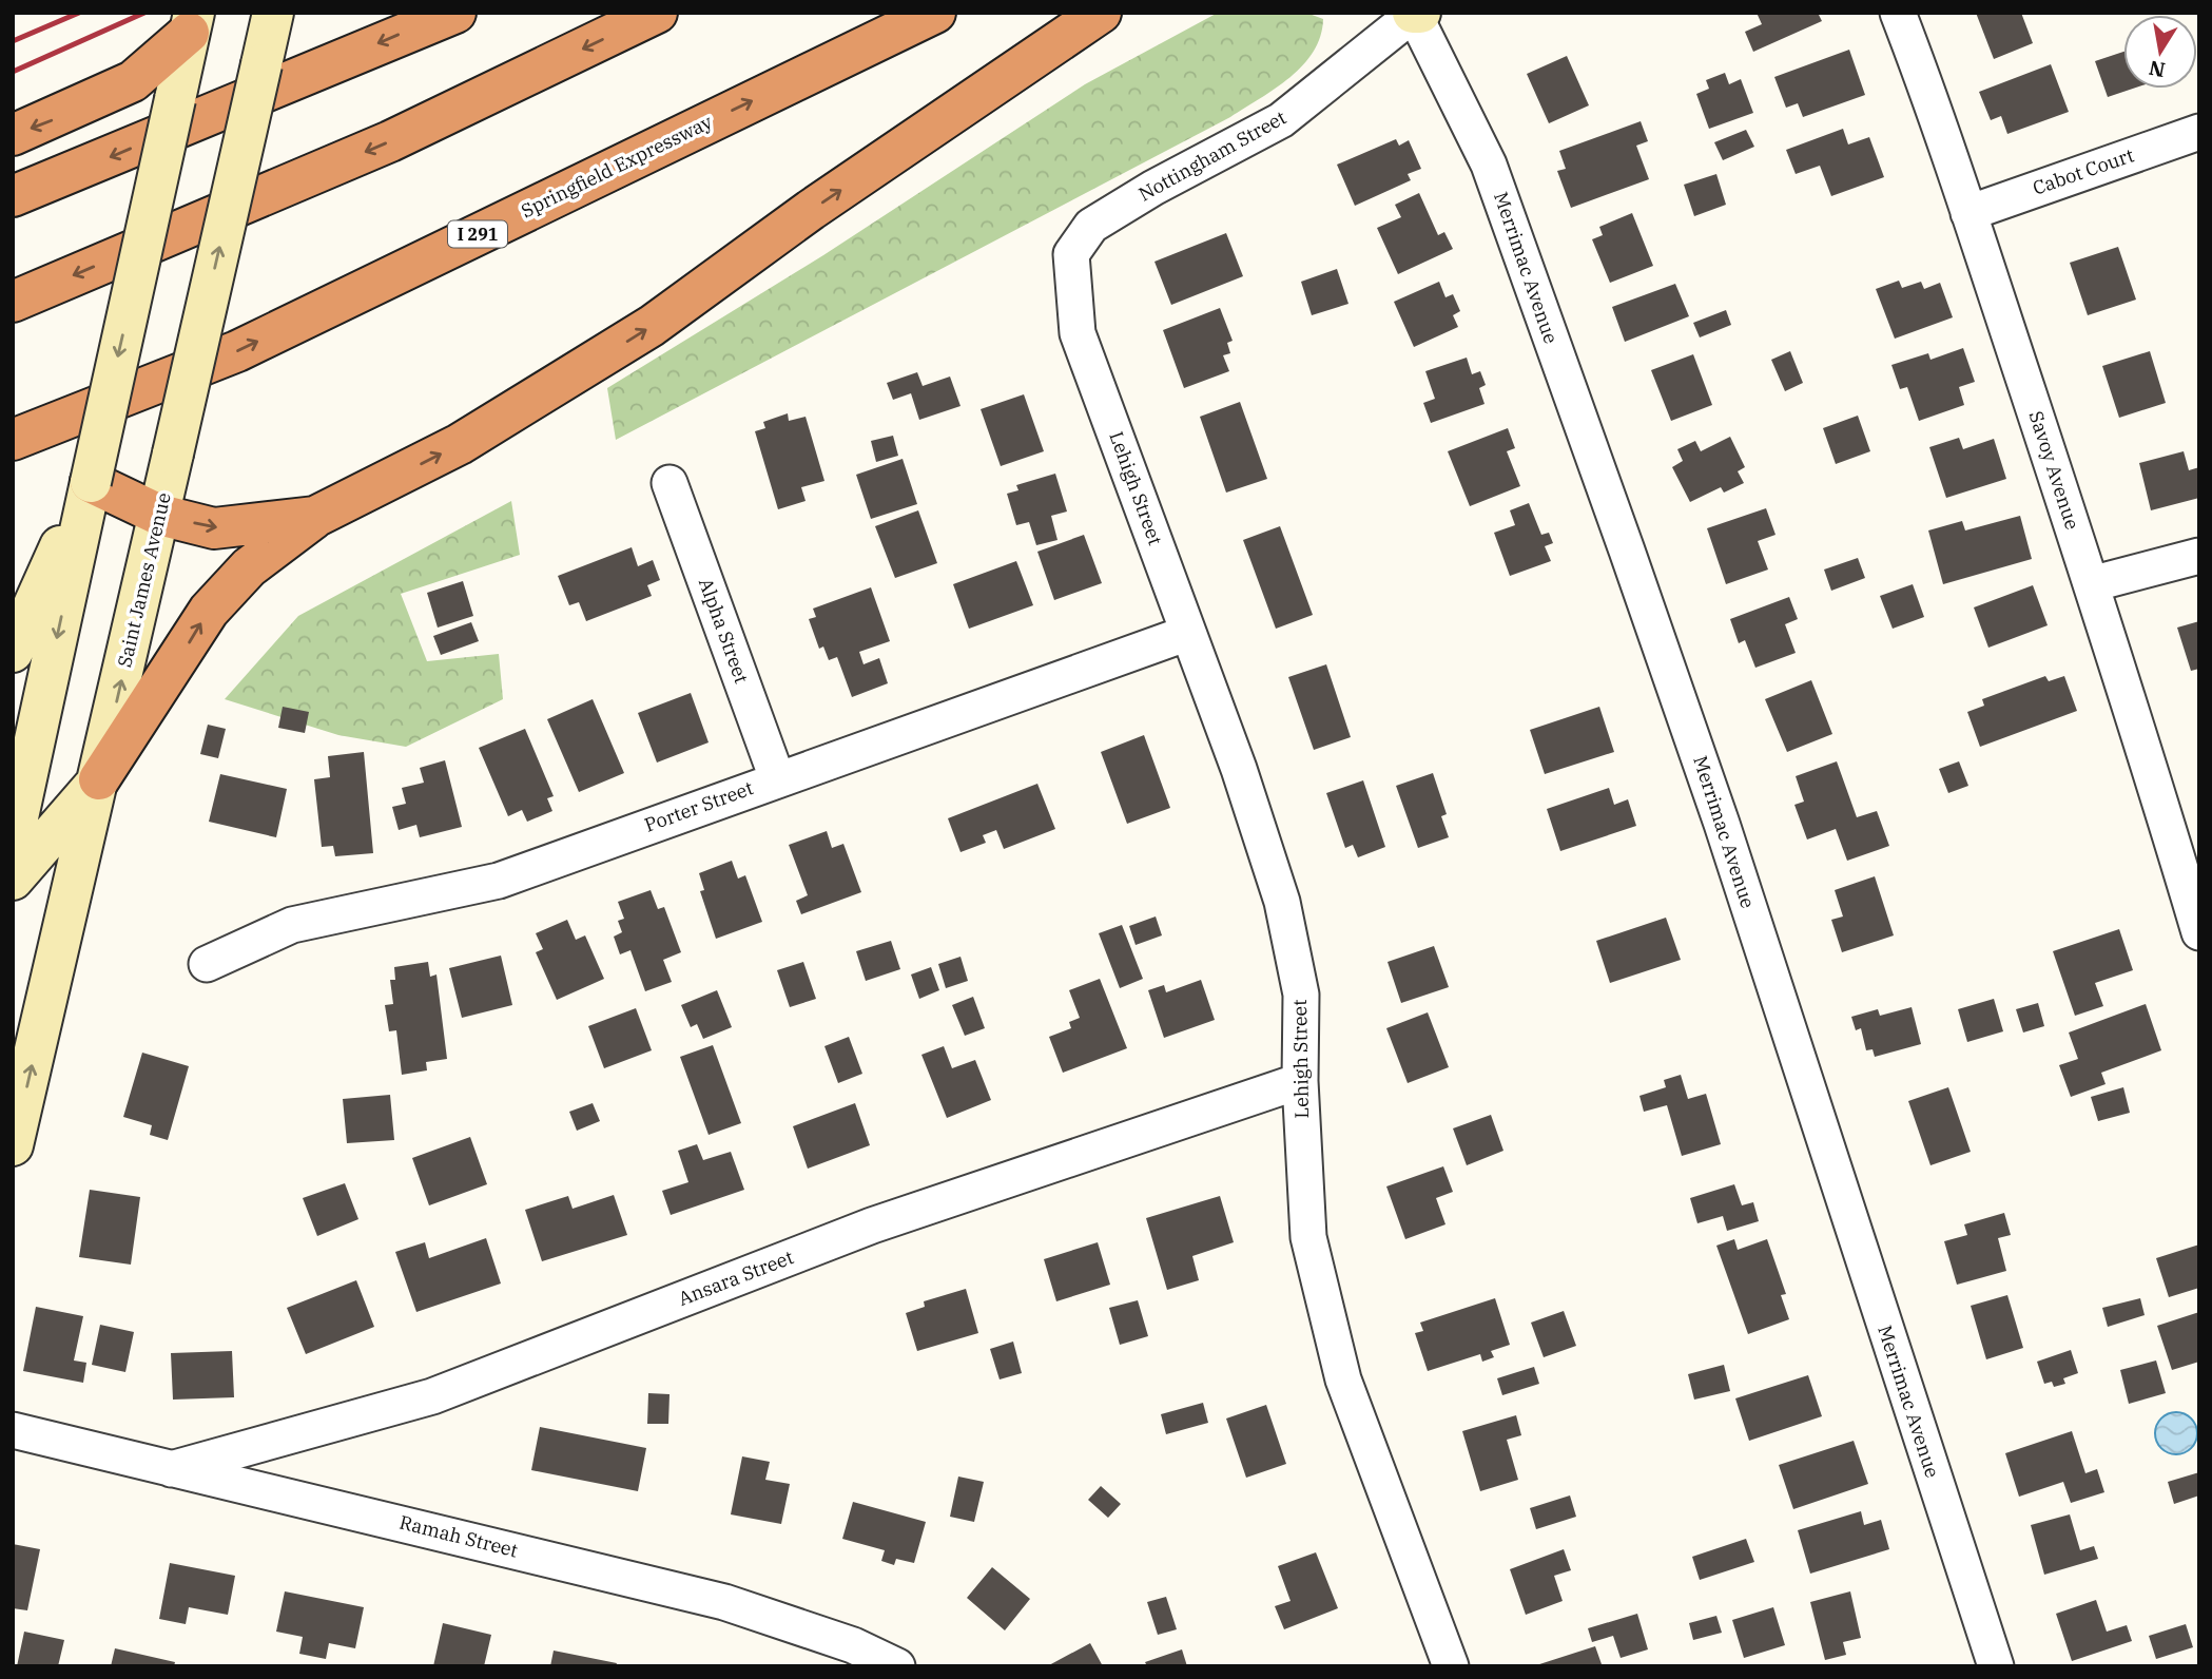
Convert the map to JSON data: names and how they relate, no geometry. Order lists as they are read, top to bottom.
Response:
{
  "streets": {
    "highway": ["Springfield Expressway", "I 291"],
    "main road": ["Nottingham Street", "Saint James Avenue"],
    "street": [
      "Cabot Court",
      "Merrimac Avenue",
      "Savoy Avenue",
      "Lehigh Street",
      "Alpha Street",
      "Porter Street",
      "Ansara Street",
      "Ramah Street"
    ]
  },
  "crossings": [
    ["Nottingham Street", "Merrimac Avenue"],
    ["Nottingham Street", "Lehigh Street"],
    ["Cabot Court", "Savoy Avenue"],
    ["Lehigh Street", "Porter Street"],
    ["Lehigh Street", "Ansara Street"],
    ["Alpha Street", "Porter Street"],
    ["Ansara Street", "Ramah Street"]
  ],
  "north": "bottom"
}
